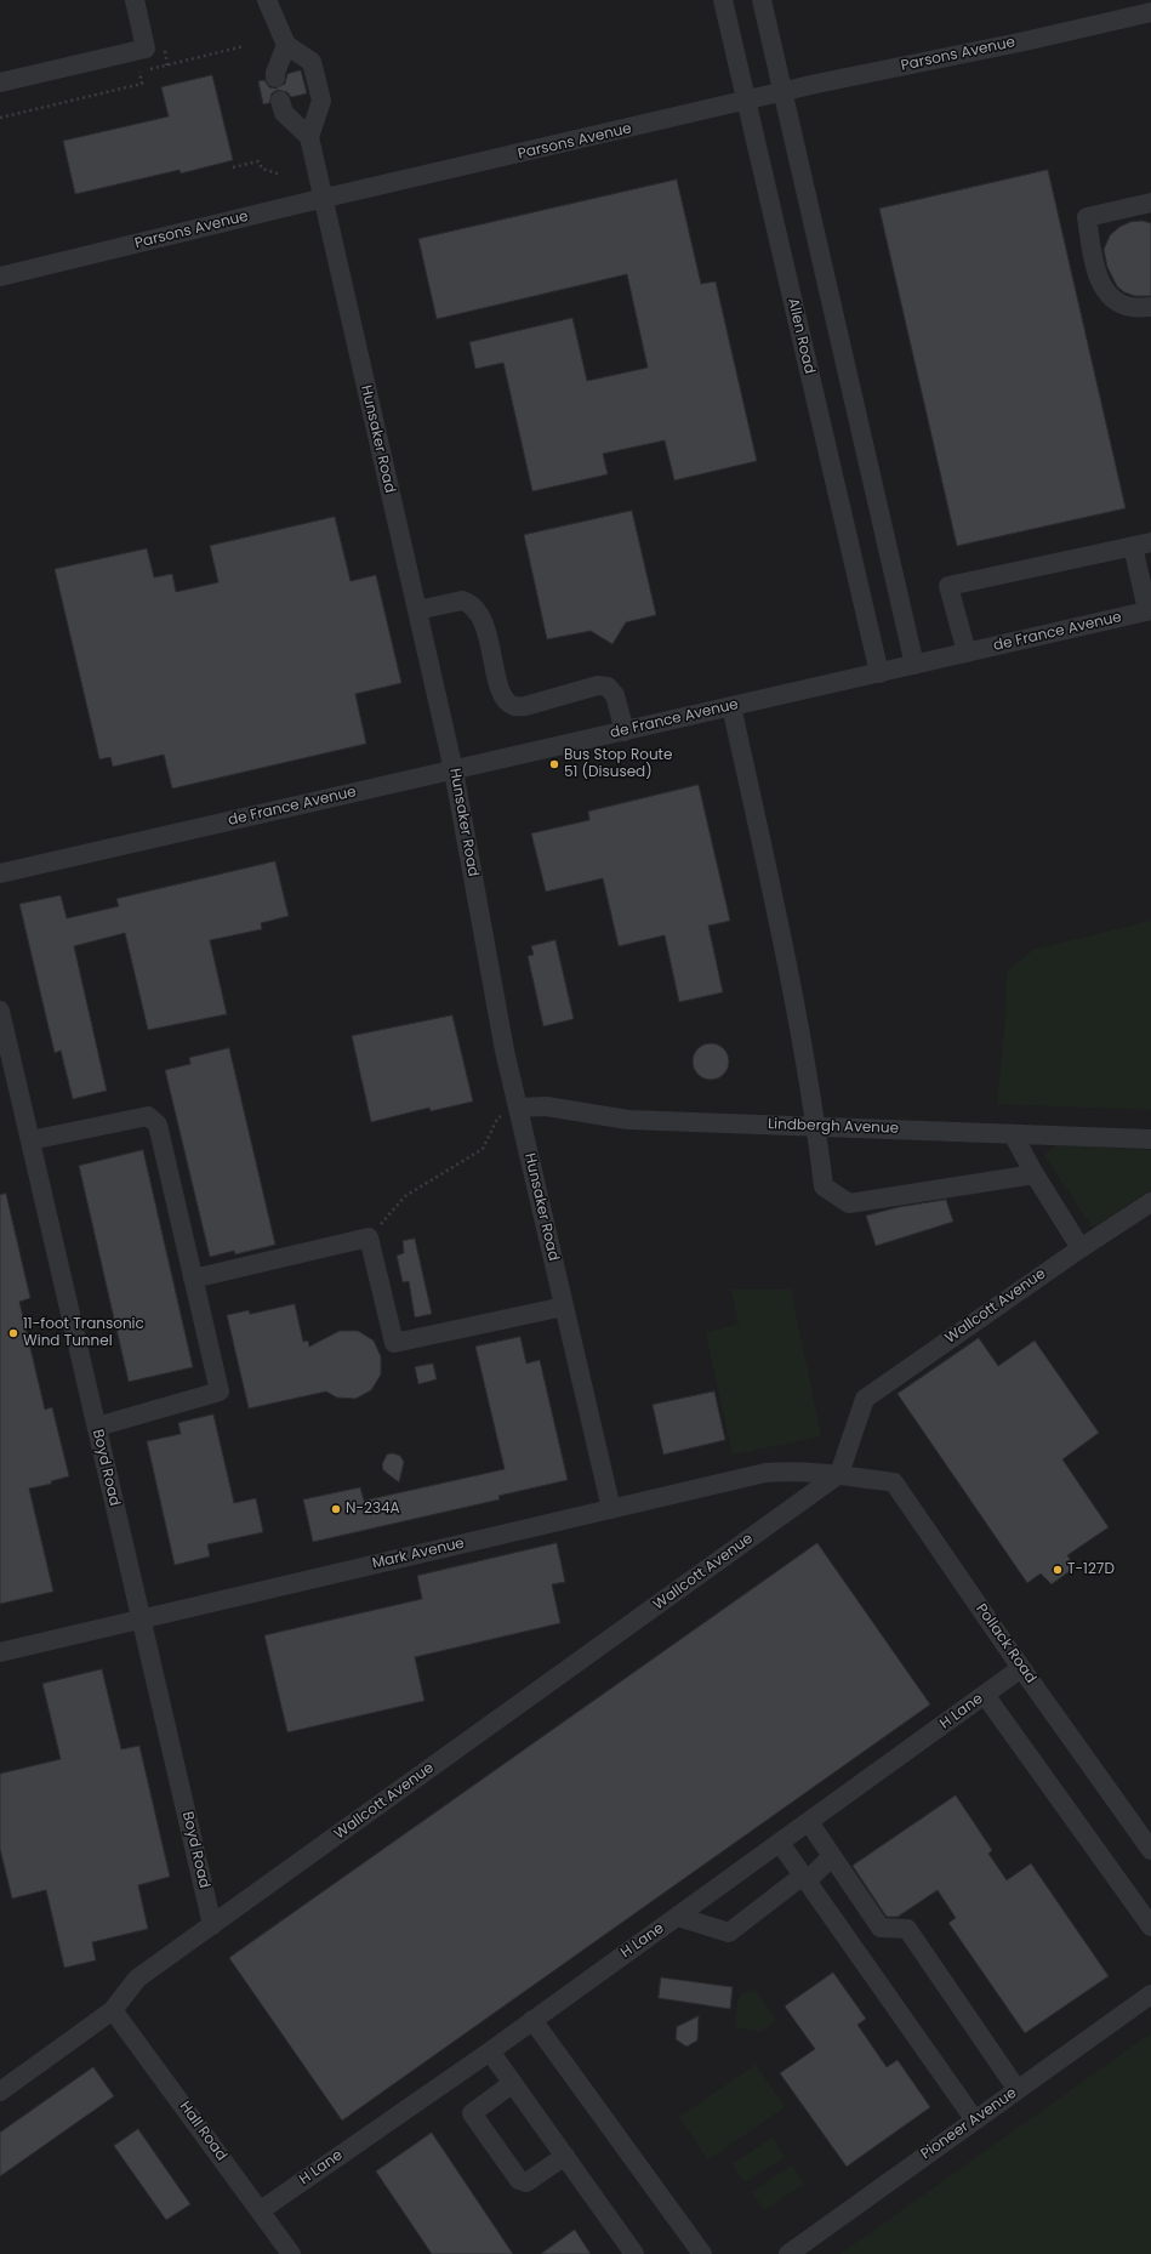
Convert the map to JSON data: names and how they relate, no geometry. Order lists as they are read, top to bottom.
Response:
{
  "streets": {
    "street": [
      "Parsons Avenue",
      "Allen Road",
      "Hunsaker Road",
      "de France Avenue",
      "Lindbergh Avenue",
      "Wallcott Avenue",
      "Boyd Road",
      "Mark Avenue",
      "Pollack Road",
      "H Lane",
      "Pioneer Avenue",
      "Hall Road"
    ]
  },
  "crossings": [
    ["Parsons Avenue", "Allen Road"],
    ["Parsons Avenue", "Hunsaker Road"],
    ["Allen Road", "de France Avenue"],
    ["Hunsaker Road", "de France Avenue"],
    ["Hunsaker Road", "Lindbergh Avenue"],
    ["Hunsaker Road", "Mark Avenue"],
    ["Wallcott Avenue", "Boyd Road"],
    ["Wallcott Avenue", "Mark Avenue"],
    ["Wallcott Avenue", "Pollack Road"],
    ["Wallcott Avenue", "Hall Road"],
    ["Boyd Road", "Mark Avenue"],
    ["Mark Avenue", "Pollack Road"],
    ["Pollack Road", "H Lane"],
    ["H Lane", "Hall Road"]
  ],
  "places": [
    "Bus Stop Route 51 (Disused)",
    "11-foot Transonic Wind Tunnel",
    "N-234A",
    "T-127D"
  ]
}
